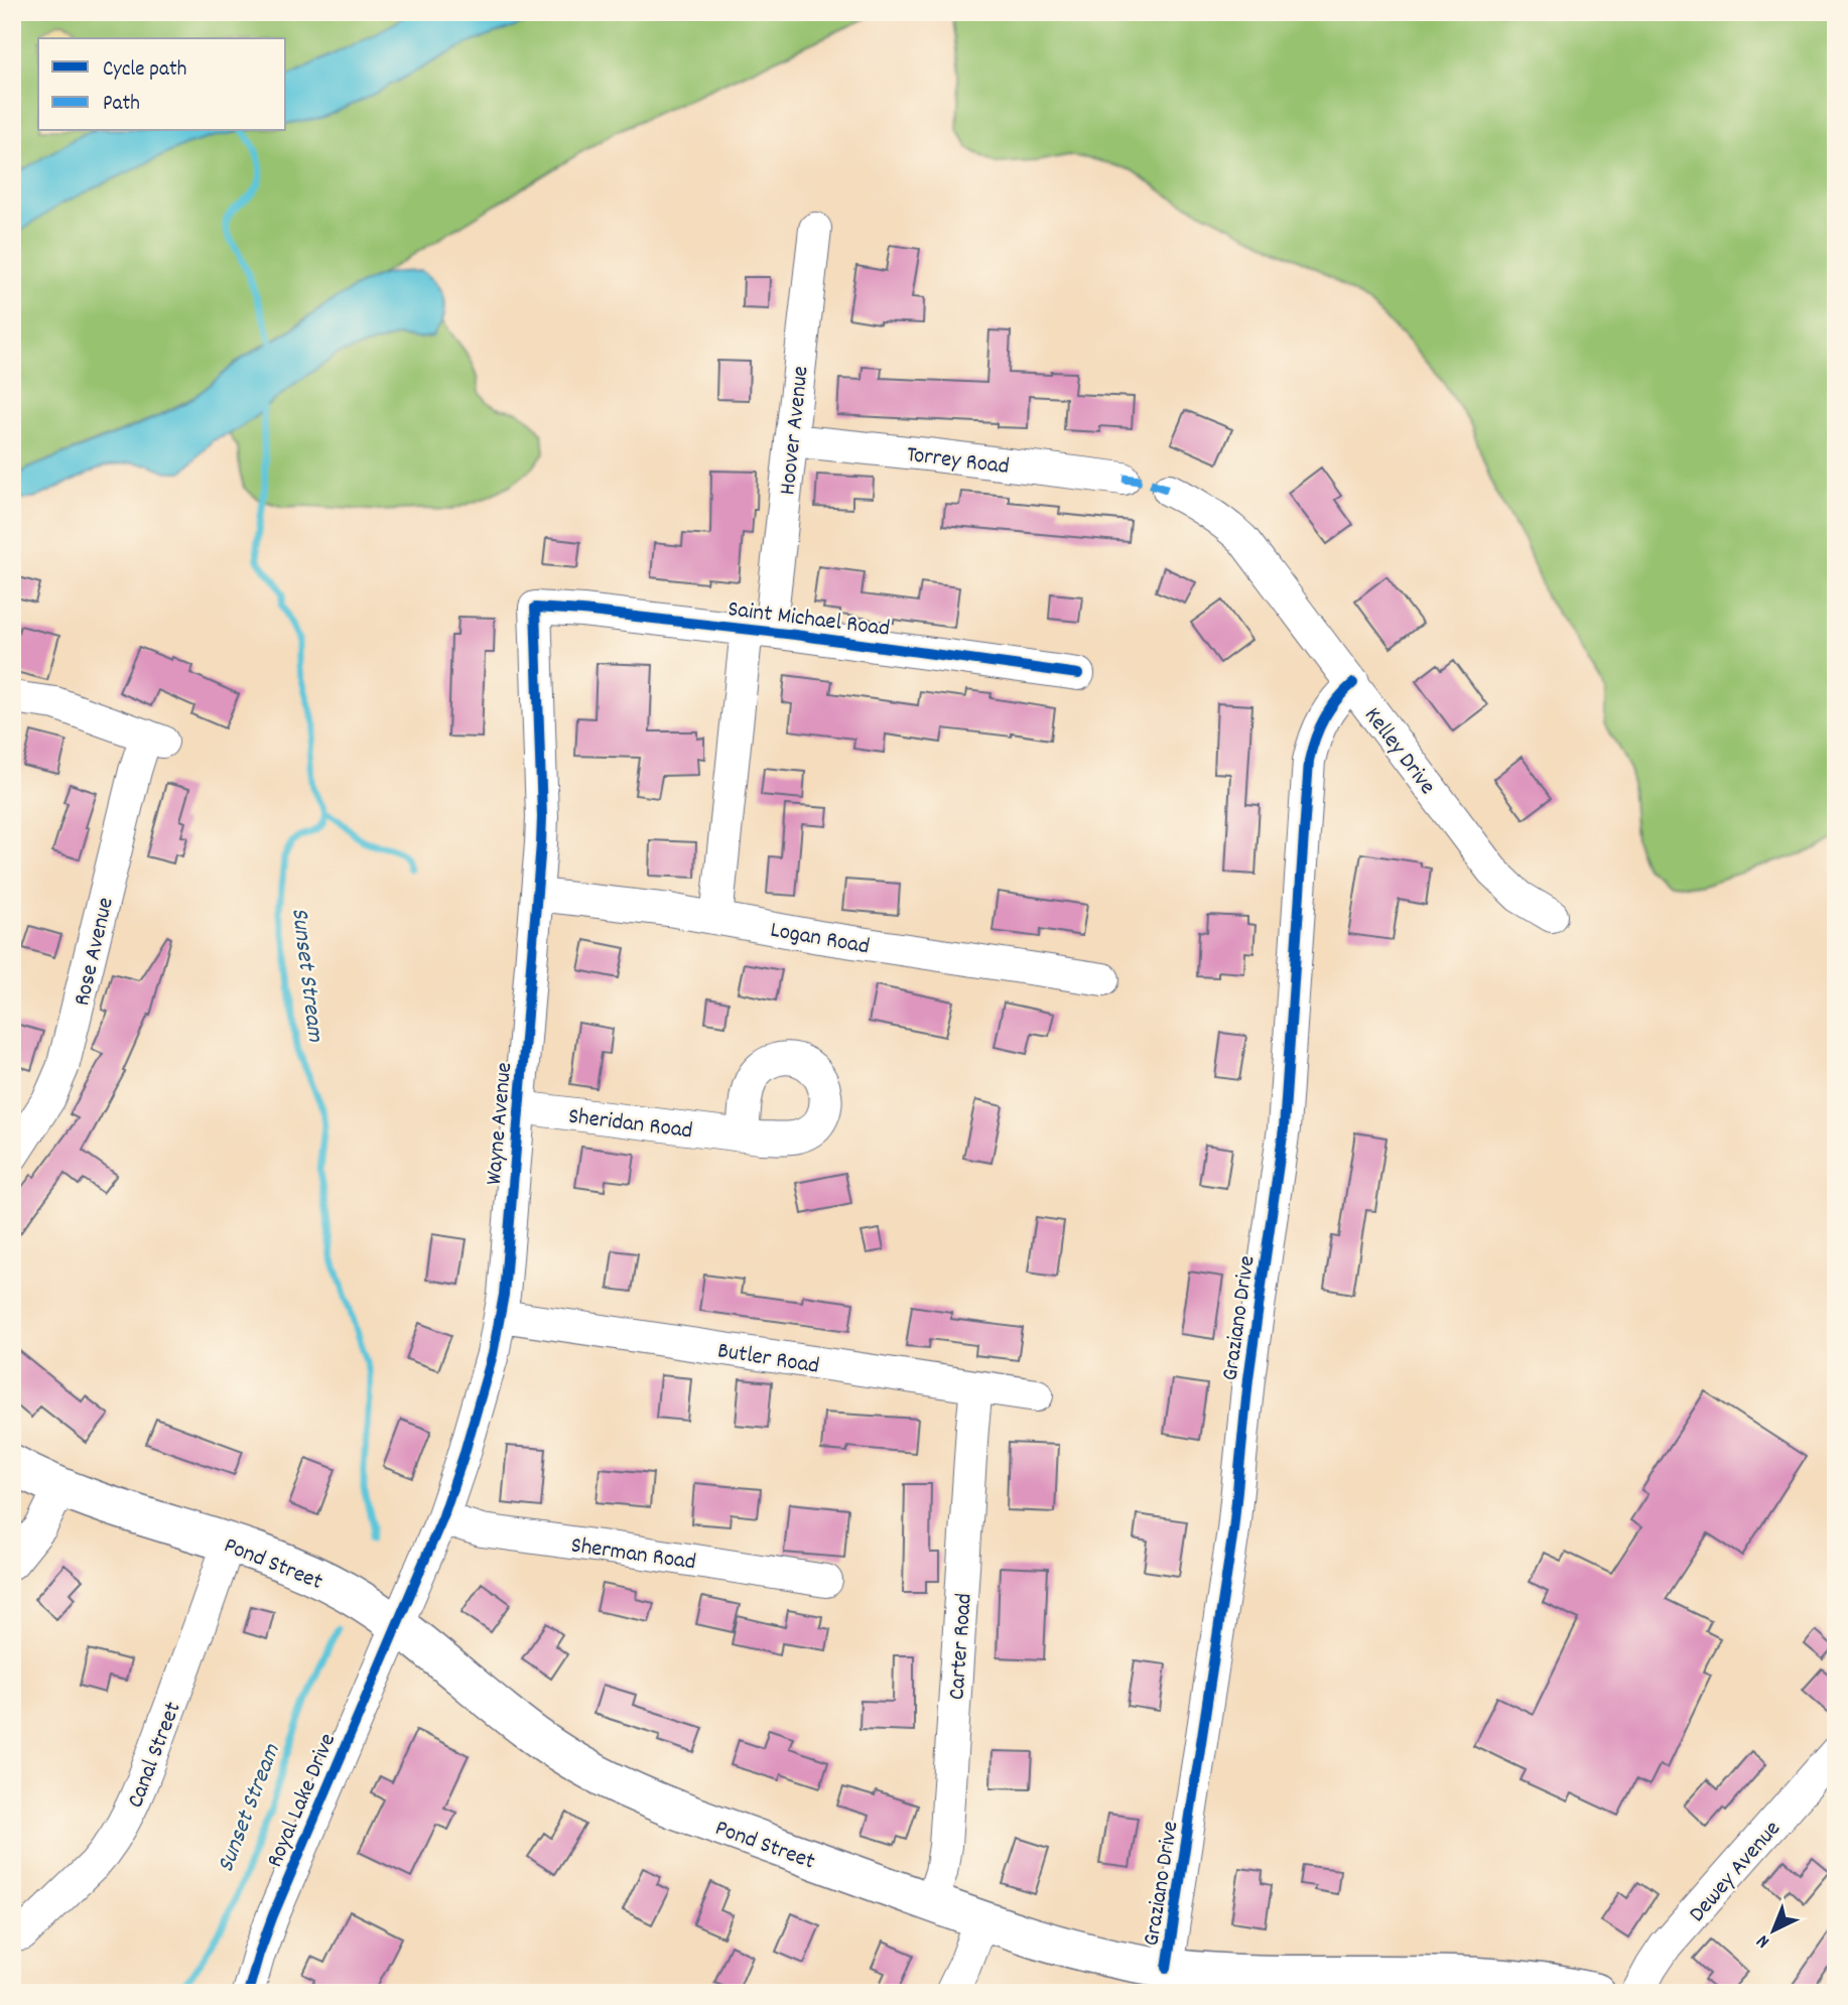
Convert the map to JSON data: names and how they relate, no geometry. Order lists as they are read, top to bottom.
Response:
{
  "streets": {
    "main road": ["Pond Street"],
    "street": [
      "Hoover Avenue",
      "Torrey Road",
      "Saint Michael Road",
      "Kelley Drive",
      "Logan Road",
      "Rose Avenue",
      "Sheridan Road",
      "Wayne Avenue",
      "Graziano Drive",
      "Butler Road",
      "Sherman Road",
      "Carter Road",
      "Canal Street",
      "Royal Lake Drive",
      "Dewey Avenue"
    ]
  },
  "crossings": [
    ["Hoover Avenue", "Torrey Road"],
    ["Hoover Avenue", "Saint Michael Road"],
    ["Hoover Avenue", "Logan Road"],
    ["Saint Michael Road", "Wayne Avenue"],
    ["Kelley Drive", "Graziano Drive"],
    ["Logan Road", "Wayne Avenue"],
    ["Sheridan Road", "Wayne Avenue"],
    ["Wayne Avenue", "Butler Road"],
    ["Wayne Avenue", "Sherman Road"],
    ["Wayne Avenue", "Pond Street"],
    ["Wayne Avenue", "Royal Lake Drive"],
    ["Graziano Drive", "Pond Street"],
    ["Butler Road", "Carter Road"],
    ["Pond Street", "Carter Road"],
    ["Pond Street", "Canal Street"],
    ["Pond Street", "Royal Lake Drive"]
  ],
  "water": ["Sunset Stream"],
  "legend": ["Cycle path", "Path"],
  "north": "bottom left"
}
